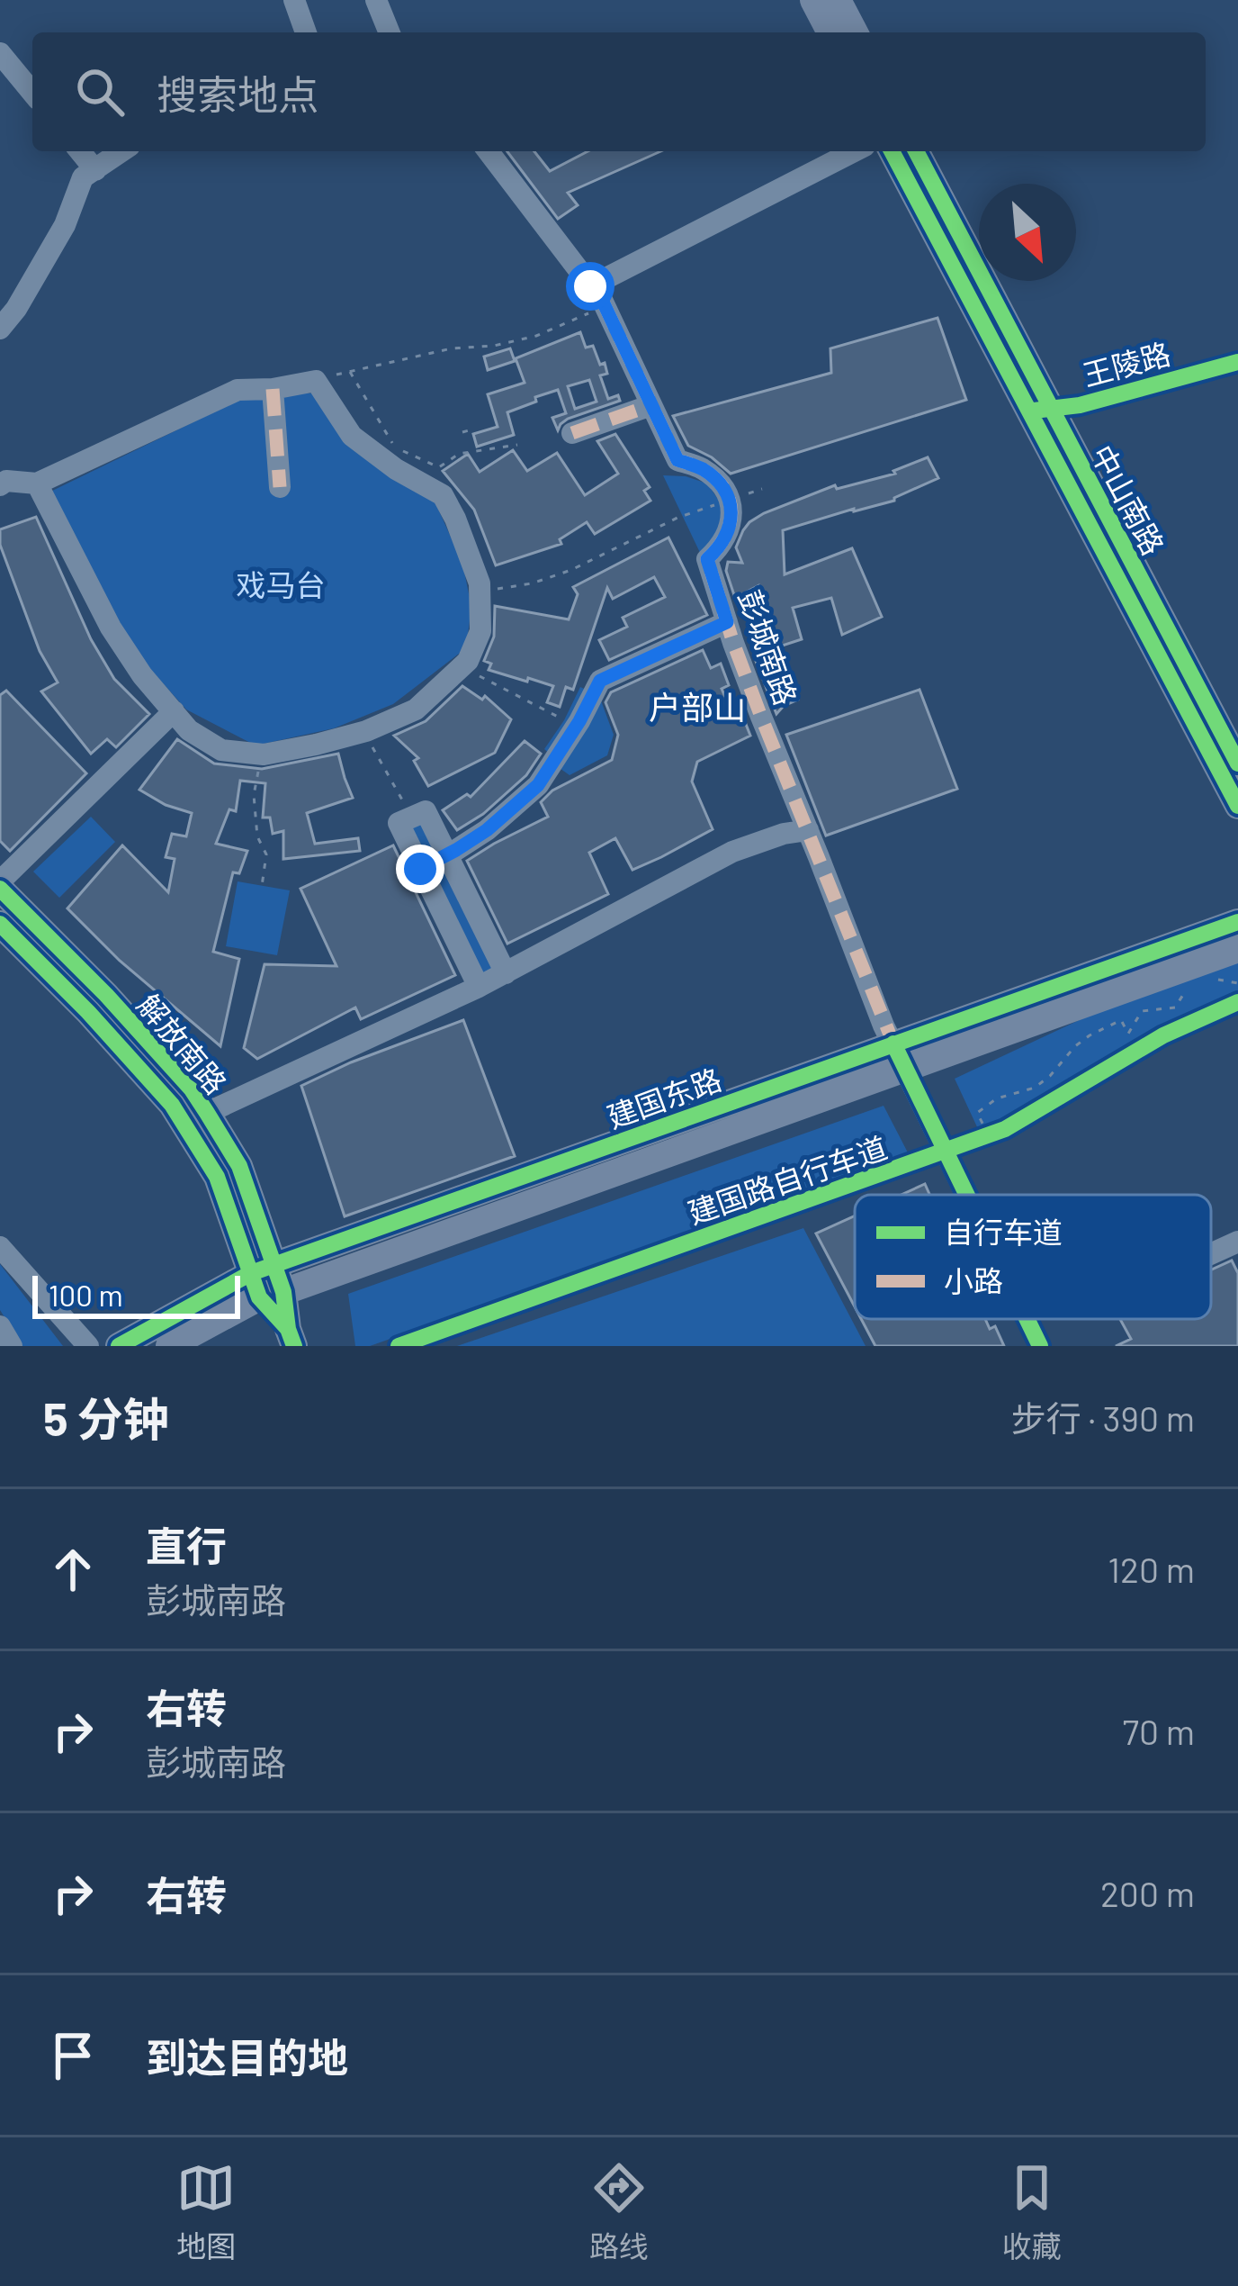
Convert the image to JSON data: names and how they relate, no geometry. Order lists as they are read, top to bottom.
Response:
{
  "streets": {
    "main road": ["中山南路", "解放南路", "建国东路"],
    "street": ["王陵路", "彭城南路"],
    "cycle path": ["建国路自行车道"]
  },
  "crossings": [
    ["王陵路", "中山南路"],
    ["彭城南路", "建国东路"],
    ["解放南路", "建国东路"]
  ],
  "districts": ["户部山"],
  "parks": ["戏马台"],
  "legend": ["自行车道", "小路"],
  "scale_bar": "100 m",
  "north": "bottom right",
  "page": {
    "search": "搜索地点",
    "scale": "100 m",
    "heading": ["5 分钟", "步行 · 390 m"],
    "list": [
      ["直行", "彭城南路", "120 m"],
      ["右转", "彭城南路", "70 m"],
      ["右转", "200 m"],
      "到达目的地"
    ],
    "nav": ["地图", "路线", "收藏"]
  }
}
